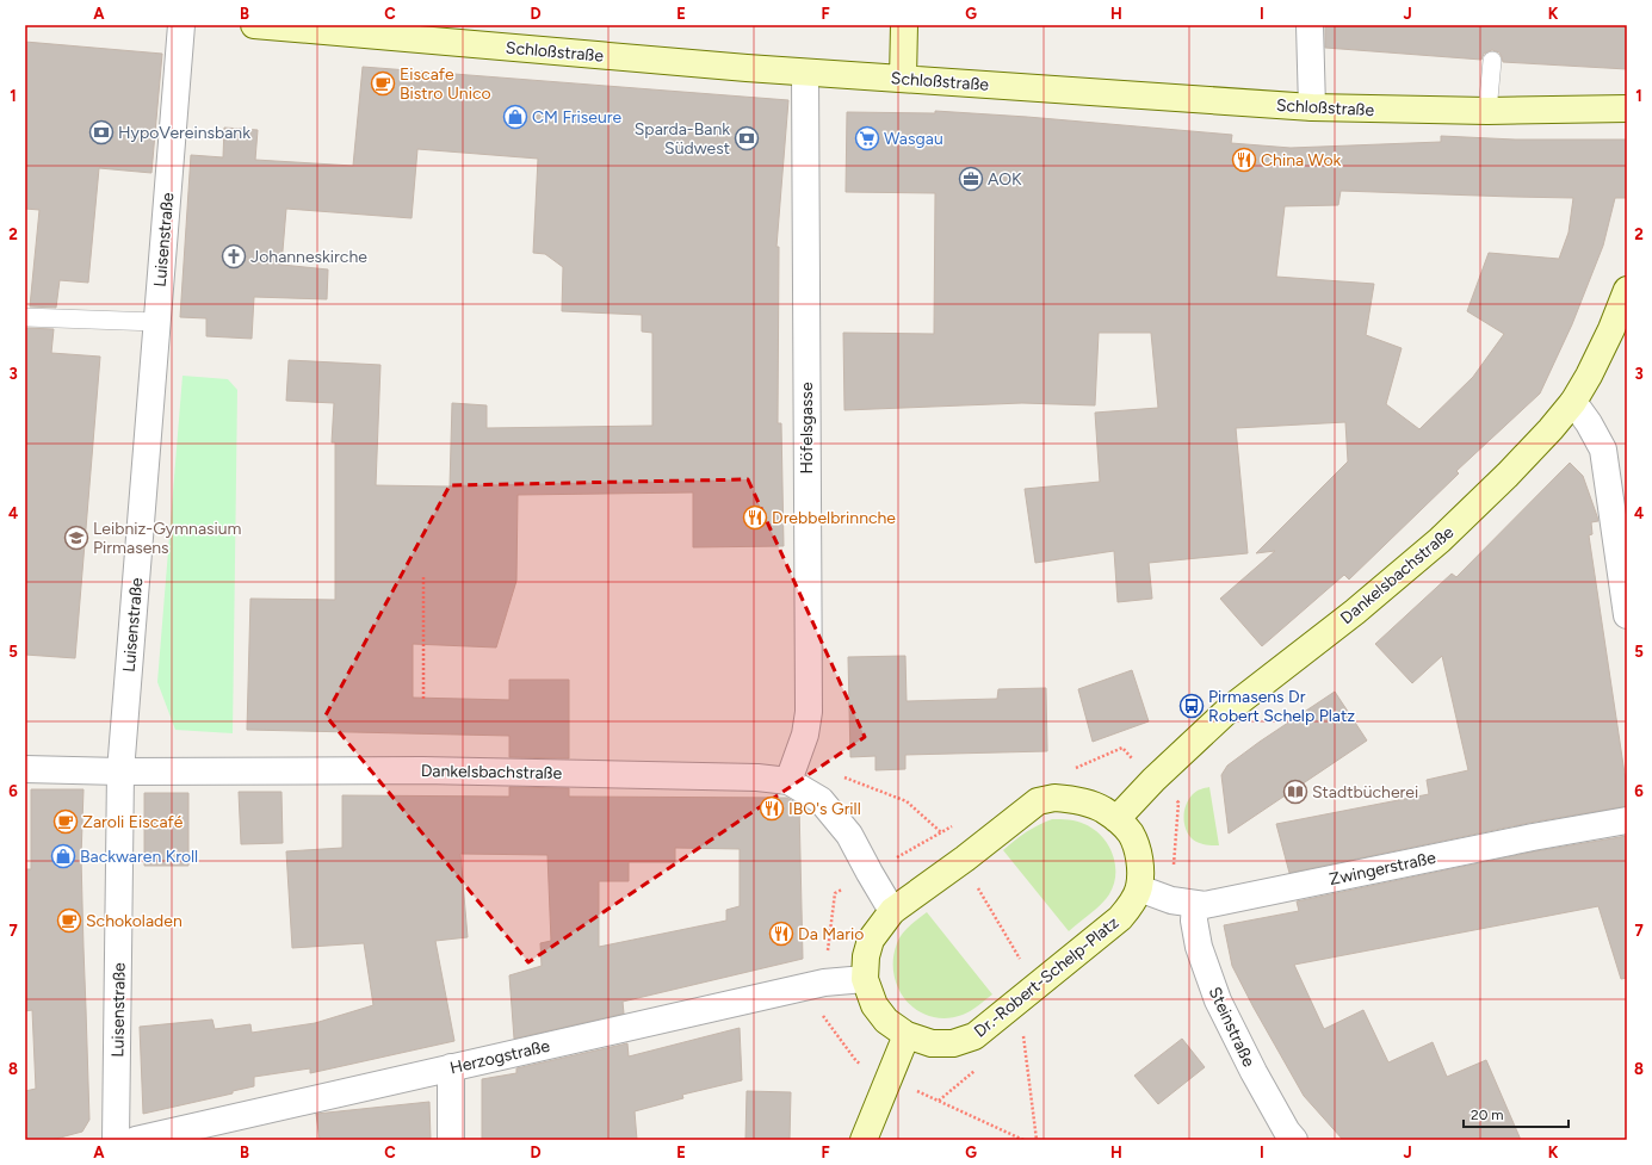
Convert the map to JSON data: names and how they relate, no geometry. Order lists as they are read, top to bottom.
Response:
{
  "streets": {
    "street": [
      "Schloßstraße",
      "Luisenstraße",
      "Höfelsgasse",
      "Dankelsbachstraße",
      "Zwingerstraße",
      "Dr.-Robert-Schelp-Platz",
      "Steinstraße",
      "Herzogstraße"
    ]
  },
  "crossings": [
    ["Schloßstraße", "Höfelsgasse"],
    ["Luisenstraße", "Dankelsbachstraße"],
    ["Höfelsgasse", "Dankelsbachstraße"],
    ["Dankelsbachstraße", "Dr.-Robert-Schelp-Platz"],
    ["Dankelsbachstraße", "Herzogstraße"],
    ["Zwingerstraße", "Dr.-Robert-Schelp-Platz"],
    ["Zwingerstraße", "Steinstraße"],
    ["Dr.-Robert-Schelp-Platz", "Herzogstraße"]
  ],
  "places": {
    "cafe": ["Eiscafe Bistro Unico", "Zaroli Eiscafé", "Schokoladen"],
    "shop": ["CM Friseure", "Backwaren Kroll"],
    "bank": ["HypoVereinsbank", "Sparda-Bank Südwest"],
    "supermarket": ["Wasgau"],
    "restaurant": [
      "China Wok",
      "Drebbelbrinnche",
      "IBO's Grill",
      "Da Mario"
    ],
    "office": ["AOK"],
    "church": ["Johanneskirche"],
    "school or university": ["Leibniz-Gymnasium Pirmasens"],
    "bus stop": ["Pirmasens Dr Robert Schelp Platz"],
    "library": ["Stadtbücherei"]
  },
  "scale_bar": "20 m",
  "grid": {
    "columns": [
      "A",
      "B",
      "C",
      "D",
      "E",
      "F",
      "G",
      "H",
      "I",
      "J",
      "K"
    ],
    "rows": [
      "1",
      "2",
      "3",
      "4",
      "5",
      "6",
      "7",
      "8"
    ]
  }
}
